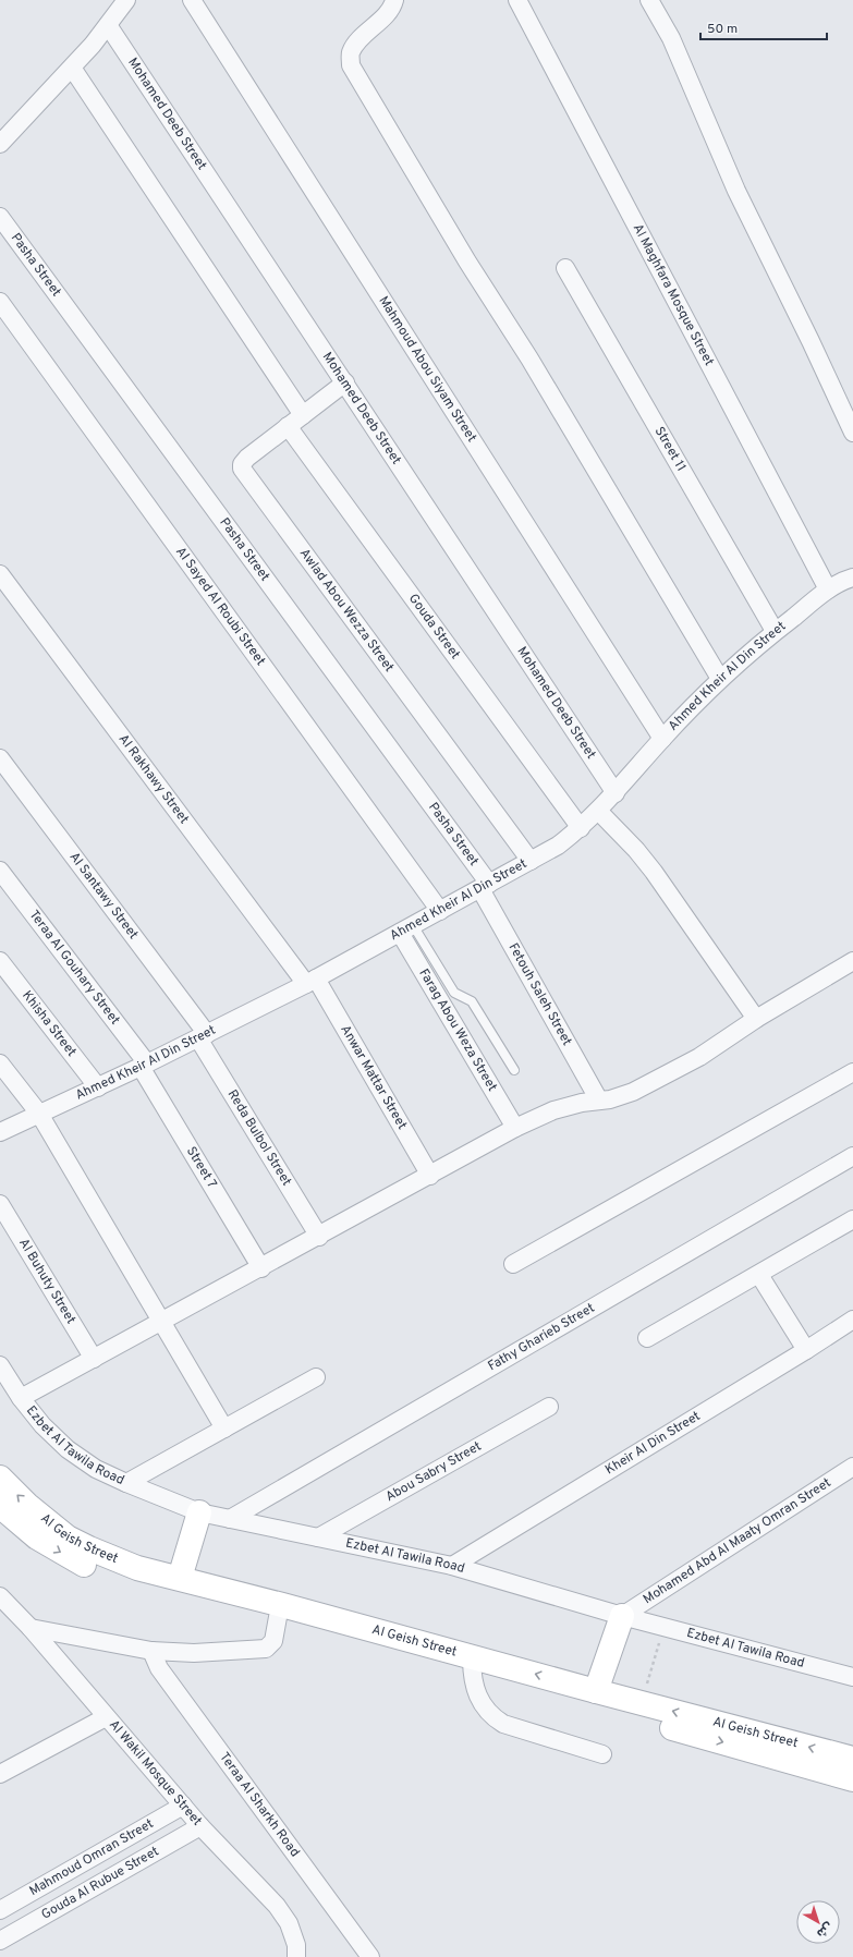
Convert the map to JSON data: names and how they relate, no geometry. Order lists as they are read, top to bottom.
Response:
{
  "streets": {
    "main road": ["Al Geish Street"],
    "street": [
      "Mohamed Deeb Street",
      "Pasha Street",
      "Al Maghfara Mosque Street",
      "Mahmoud Abou Siyam Street",
      "Street 11",
      "Al Sayed Al Roubi Street",
      "Awlad Abou Wezza Street",
      "Gouda Street",
      "Ahmed Kheir Al Din Street",
      "Al Rakhawy Street",
      "Al Santawy Street",
      "Teraa Al Gouhary Street",
      "Fetouh Saleh Street",
      "Khisha Street",
      "Farag Abou Weza Street",
      "Anwar Mattar Street",
      "Reda Bulbol Street",
      "Street 7",
      "Al Buhuty Street",
      "Fathy Gharieb Street",
      "Ezbet Al Tawila Road",
      "Kheir Al Din Street",
      "Abou Sabry Street",
      "Mohamed Abd Al Maaty Omran Street",
      "Al Wakil Mosque Street",
      "Teraa Al Sharkh Road",
      "Mahmoud Omran Street",
      "Gouda Al Rubue Street"
    ]
  },
  "crossings": [
    ["Mohamed Deeb Street", "Awlad Abou Wezza Street"],
    ["Mohamed Deeb Street", "Ahmed Kheir Al Din Street"],
    ["Pasha Street", "Ahmed Kheir Al Din Street"],
    ["Pasha Street", "Fetouh Saleh Street"],
    ["Al Maghfara Mosque Street", "Ahmed Kheir Al Din Street"],
    ["Mahmoud Abou Siyam Street", "Ahmed Kheir Al Din Street"],
    ["Street 11", "Ahmed Kheir Al Din Street"],
    ["Al Sayed Al Roubi Street", "Ahmed Kheir Al Din Street"],
    ["Awlad Abou Wezza Street", "Gouda Street"],
    ["Awlad Abou Wezza Street", "Ahmed Kheir Al Din Street"],
    ["Gouda Street", "Ahmed Kheir Al Din Street"],
    ["Ahmed Kheir Al Din Street", "Al Rakhawy Street"],
    ["Ahmed Kheir Al Din Street", "Al Santawy Street"],
    ["Ahmed Kheir Al Din Street", "Teraa Al Gouhary Street"],
    ["Ahmed Kheir Al Din Street", "Fetouh Saleh Street"],
    ["Ahmed Kheir Al Din Street", "Khisha Street"],
    ["Ahmed Kheir Al Din Street", "Farag Abou Weza Street"],
    ["Ahmed Kheir Al Din Street", "Anwar Mattar Street"],
    ["Ahmed Kheir Al Din Street", "Reda Bulbol Street"],
    ["Ahmed Kheir Al Din Street", "Street 7"],
    ["Al Rakhawy Street", "Anwar Mattar Street"],
    ["Al Santawy Street", "Reda Bulbol Street"],
    ["Teraa Al Gouhary Street", "Street 7"],
    ["Fathy Gharieb Street", "Ezbet Al Tawila Road"],
    ["Ezbet Al Tawila Road", "Kheir Al Din Street"],
    ["Ezbet Al Tawila Road", "Abou Sabry Street"],
    ["Ezbet Al Tawila Road", "Mohamed Abd Al Maaty Omran Street"],
    ["Al Wakil Mosque Street", "Mahmoud Omran Street"],
    ["Al Wakil Mosque Street", "Gouda Al Rubue Street"]
  ],
  "scale_bar": "50 m",
  "north": "bottom right"
}
